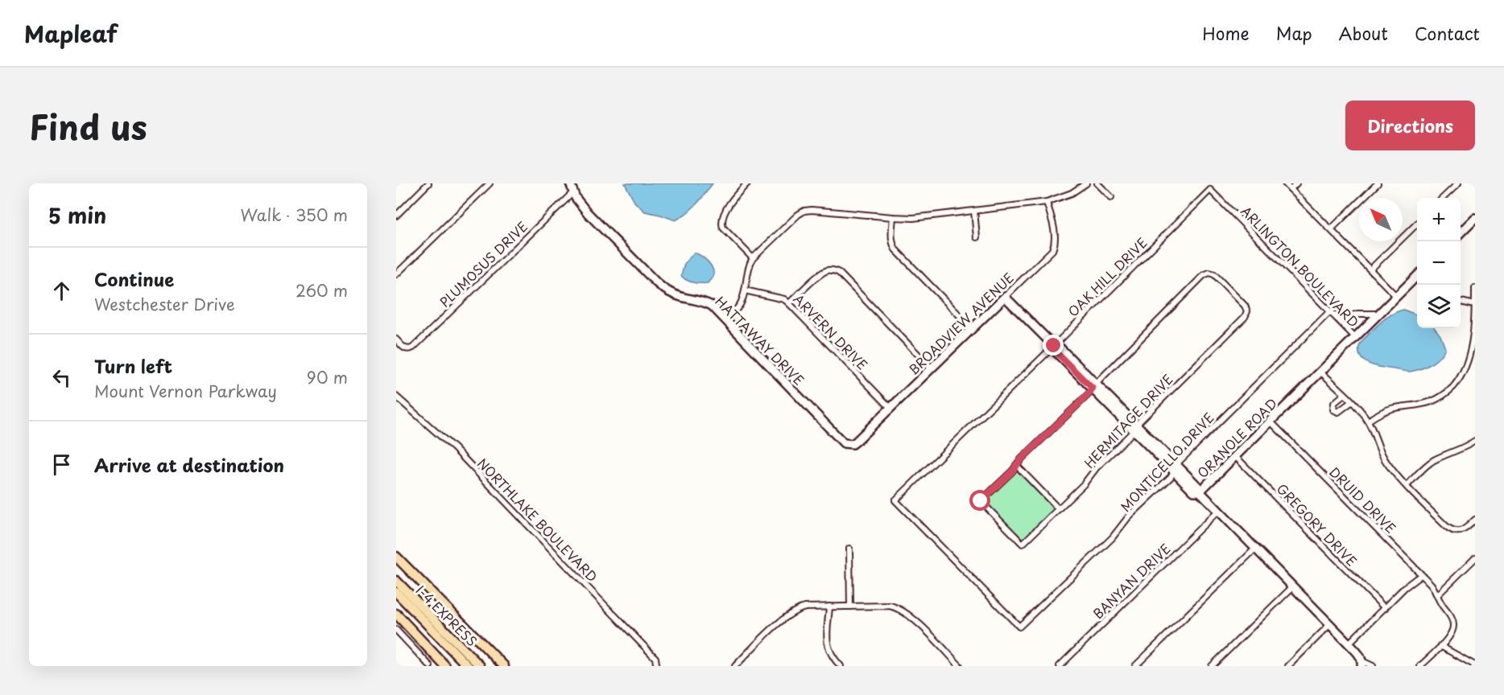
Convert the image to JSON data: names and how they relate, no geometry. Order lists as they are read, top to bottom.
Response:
{
  "streets": {
    "highway": ["I-4 EXPRESS"],
    "street": [
      "PLUMOSUS DRIVE",
      "ARLINGTON BOULEVARD",
      "OAK HILL DRIVE",
      "BROADVIEW AVENUE",
      "ARVERN DRIVE",
      "HATTAWAY DRIVE",
      "HERMITAGE DRIVE",
      "ORANOLE ROAD",
      "MONTICELLO DRIVE",
      "DRUID DRIVE",
      "NORTHLAKE BOULEVARD",
      "GREGORY DRIVE",
      "BANYAN DRIVE"
    ]
  },
  "crossings": [
    ["PLUMOSUS DRIVE", "HATTAWAY DRIVE"],
    ["ARLINGTON BOULEVARD", "OAK HILL DRIVE"],
    ["ARLINGTON BOULEVARD", "ORANOLE ROAD"],
    ["ARLINGTON BOULEVARD", "MONTICELLO DRIVE"],
    ["OAK HILL DRIVE", "MONTICELLO DRIVE"],
    ["BROADVIEW AVENUE", "ARVERN DRIVE"],
    ["BROADVIEW AVENUE", "HATTAWAY DRIVE"],
    ["ORANOLE ROAD", "DRUID DRIVE"],
    ["ORANOLE ROAD", "GREGORY DRIVE"],
    ["ORANOLE ROAD", "BANYAN DRIVE"]
  ],
  "north": "top left",
  "page": {
    "header": "Mapleaf",
    "nav": [
      "Home",
      "Map",
      "About",
      "Contact"
    ],
    "title": "Find us",
    "buttons": "Directions",
    "heading": ["5 min", "Walk · 350 m"],
    "map_buttons": ["+", "−"],
    "list": [
      ["Continue", "Westchester Drive", "260 m"],
      ["Turn left", "Mount Vernon Parkway", "90 m"],
      "Arrive at destination"
    ]
  }
}
